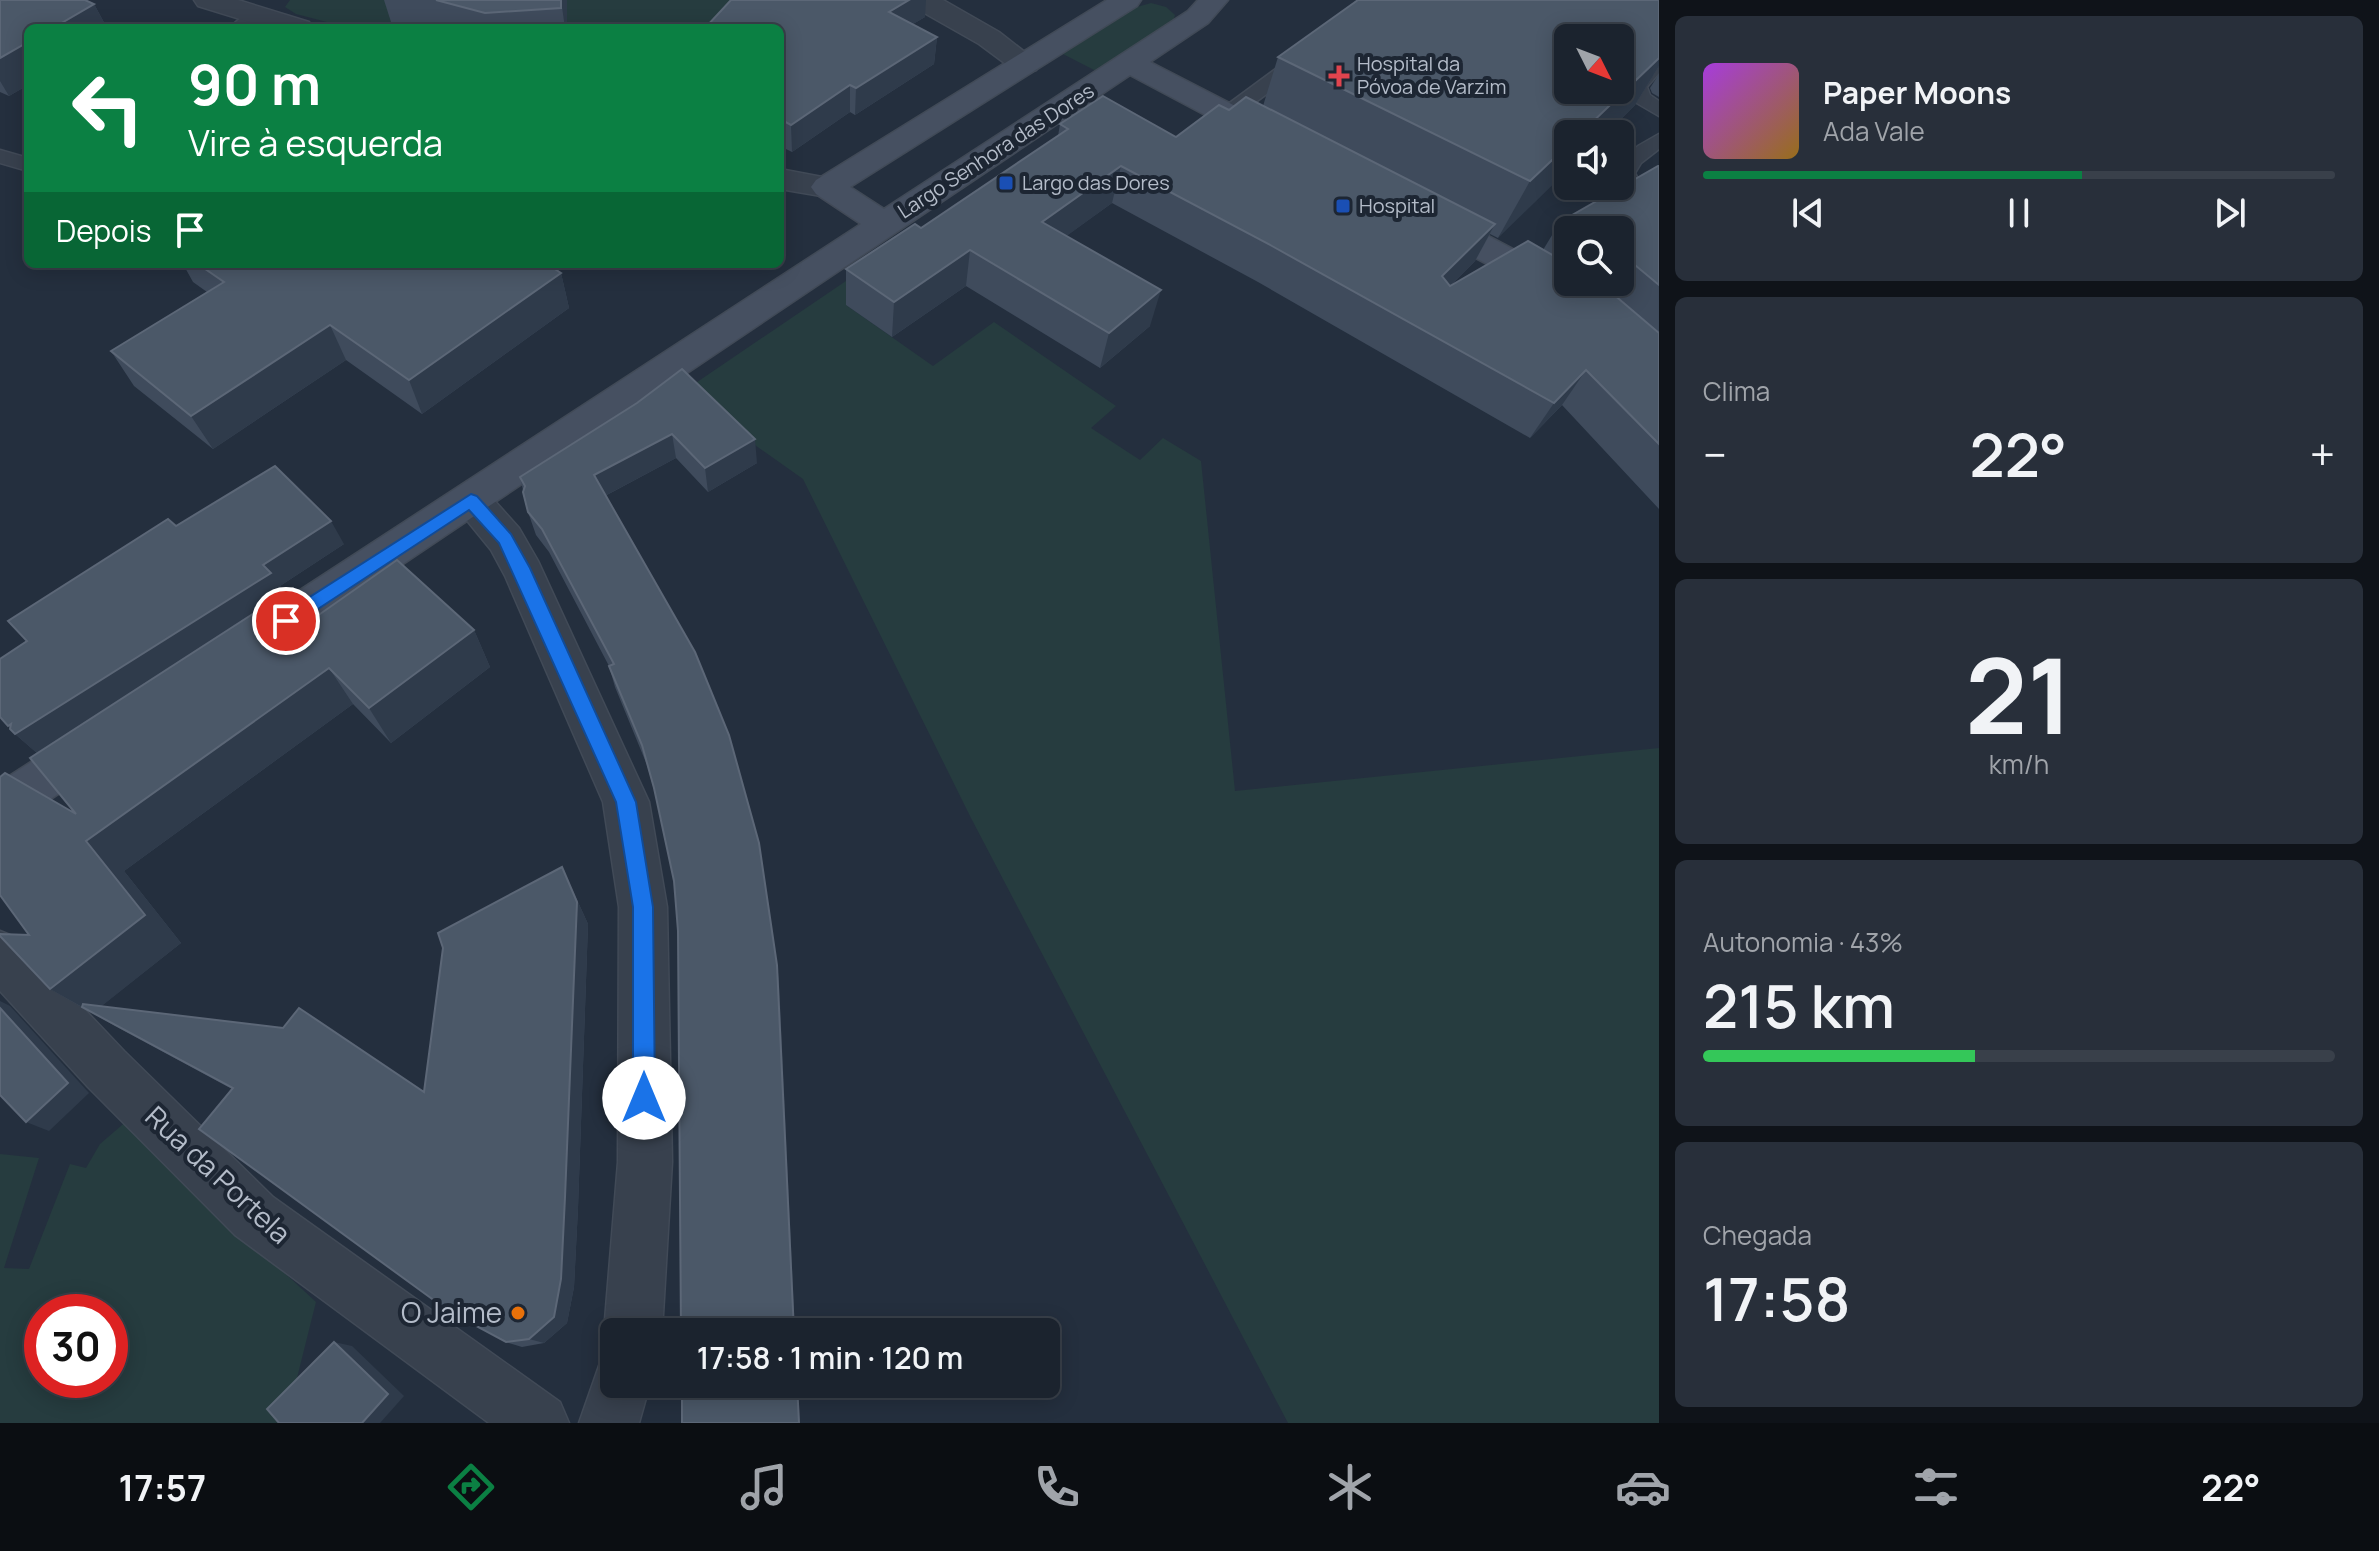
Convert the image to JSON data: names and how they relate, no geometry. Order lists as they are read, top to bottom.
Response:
{
  "streets": {
    "main road": ["Largo Senhora das Dores"],
    "street": ["Rua da Portela"]
  },
  "places": {
    "health": ["Hospital da Póvoa de Varzim"],
    "transit": ["Largo das Dores", "Hospital"],
    "other": ["O Jaime"]
  },
  "north": "bottom right",
  "page": {
    "turn": ["90 m", "Vire à esquerda"],
    "song": ["Paper Moons", "Ada Vale"],
    "then": "Depois",
    "tile": [
      "Clima",
      ["21", "km/h"],
      ["Autonomia · 43%", "215 km"],
      ["Chegada", "17:58"]
    ],
    "heat": ["−", "22°", "+"],
    "limit": "30",
    "trip": "17:58 · 1 min · 120 m",
    "tabs": ["17:57", "22°"]
  }
}
